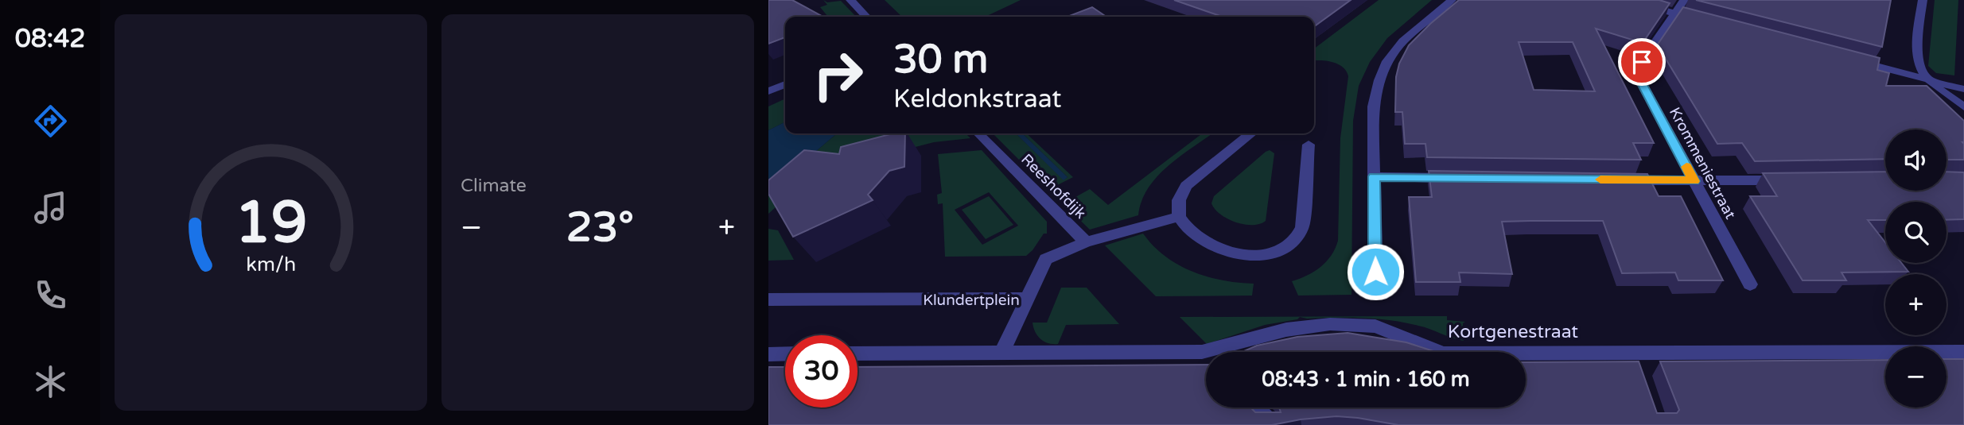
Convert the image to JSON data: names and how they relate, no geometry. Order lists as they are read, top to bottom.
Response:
{
  "streets": {
    "street": [
      "Krommeniestraat",
      "Reeshofdijk",
      "Klundertplein",
      "Kortgenestraat"
    ]
  },
  "crossings": [
    ["Klundertplein", "Kortgenestraat"]
  ],
  "page": {
    "tabs": "08:42",
    "tile": "Climate",
    "turn": ["30 m", "Keldonkstraat"],
    "map_buttons": ["+", "−"],
    "heat": ["−", "23°", "+"],
    "limit": "30",
    "trip": "08:43 · 1 min · 160 m",
    "gauge": ["19", "km/h"]
  }
}
